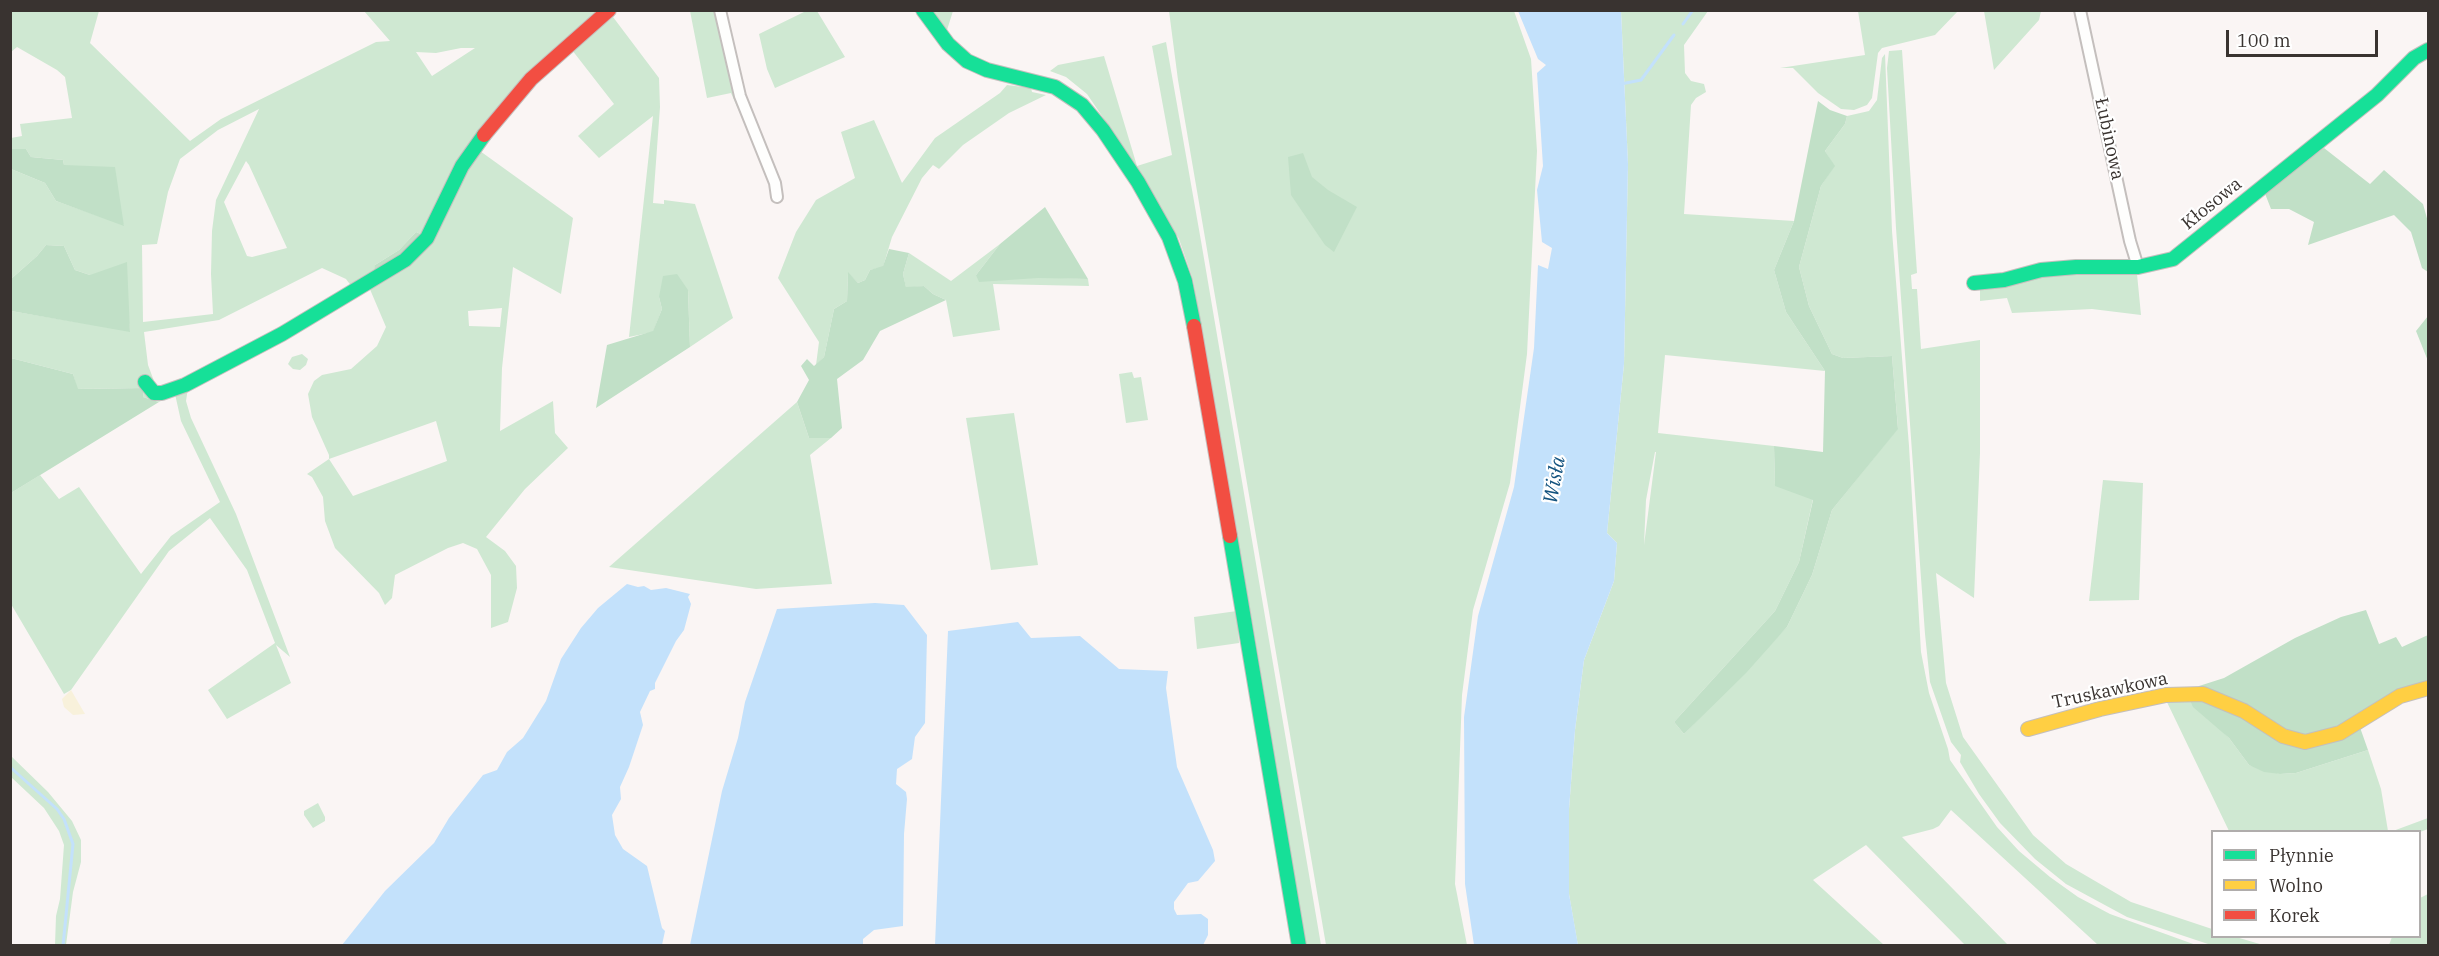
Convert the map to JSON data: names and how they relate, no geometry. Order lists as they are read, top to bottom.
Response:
{
  "streets": {
    "street": ["Łubinowa", "Kłosowa", "Truskawkowa"]
  },
  "crossings": [
    ["Łubinowa", "Kłosowa"]
  ],
  "water": ["Wisła"],
  "legend": ["Płynnie", "Wolno", "Korek"],
  "scale_bar": "100 m"
}
